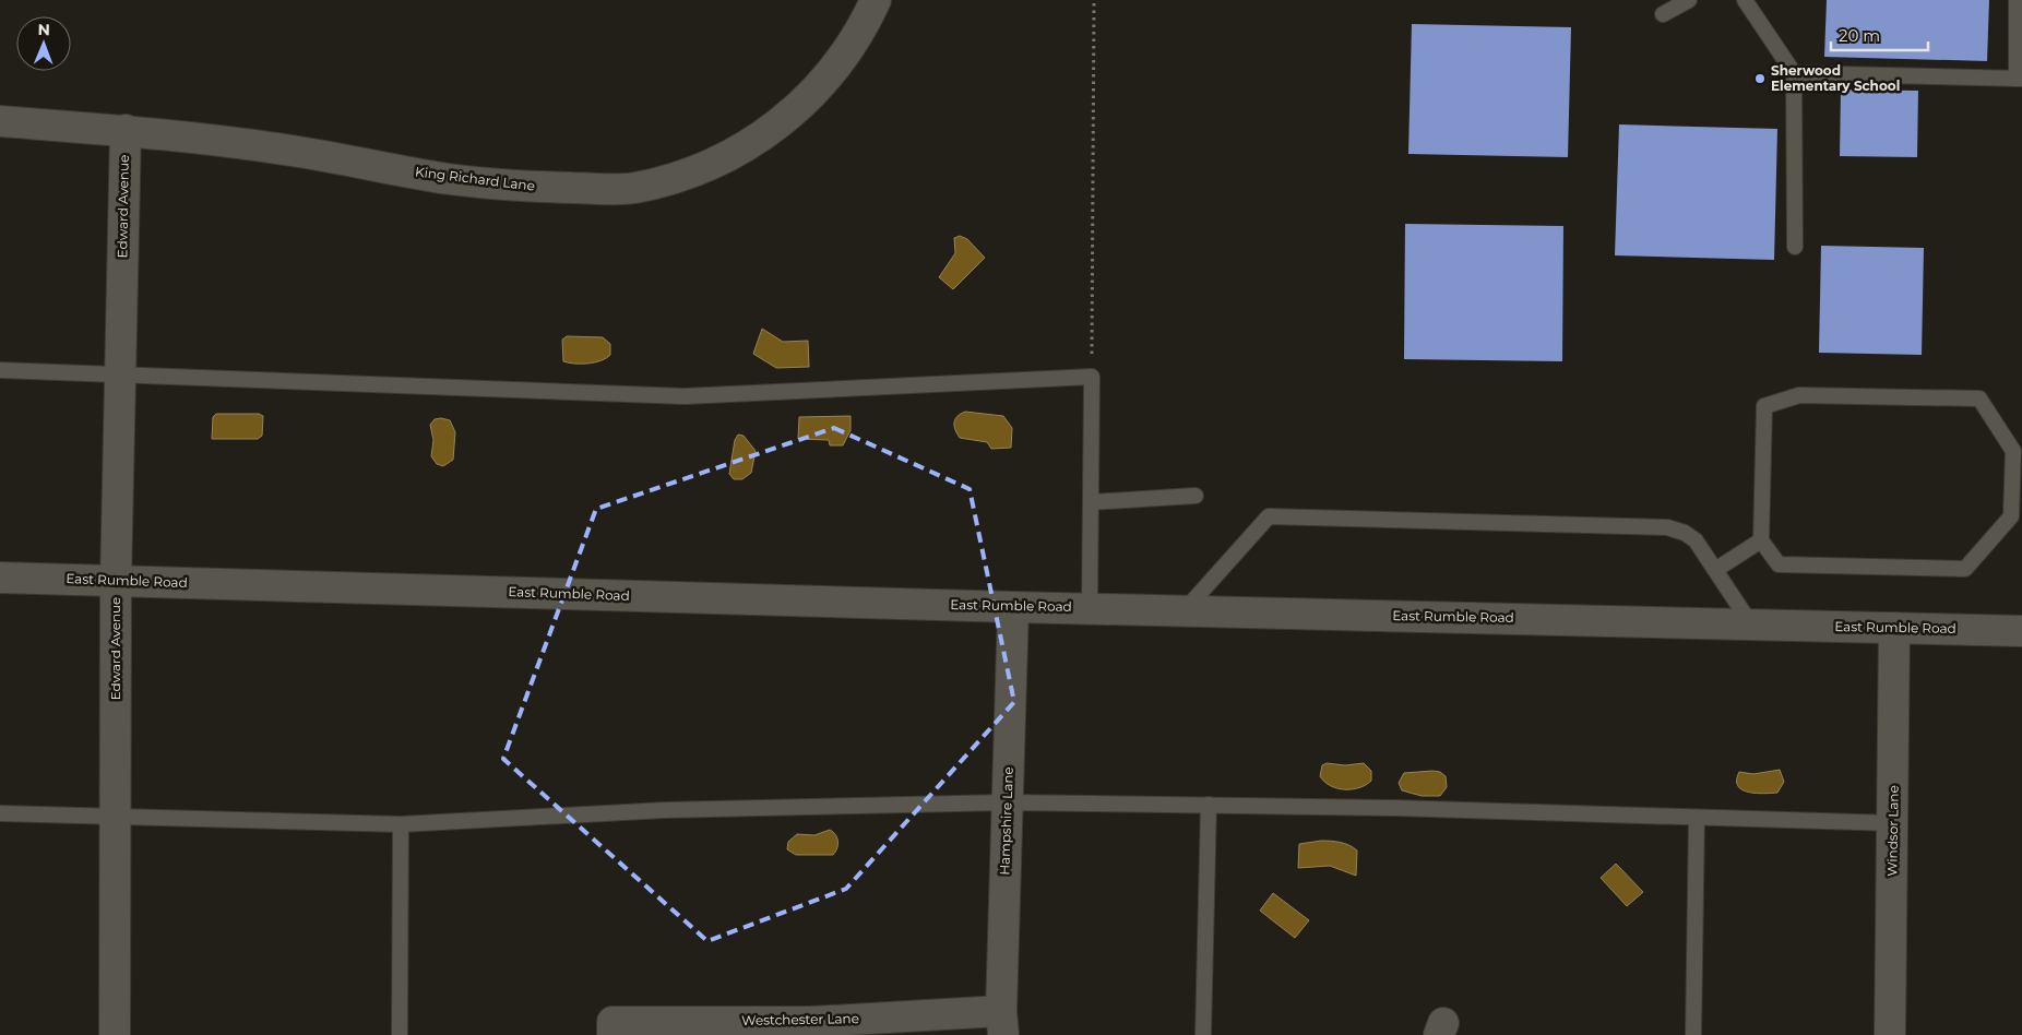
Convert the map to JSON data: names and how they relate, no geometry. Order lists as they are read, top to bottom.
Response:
{
  "streets": {
    "street": [
      "King Richard Lane",
      "Edward Avenue",
      "East Rumble Road",
      "Hampshire Lane",
      "Windsor Lane",
      "Westchester Lane"
    ]
  },
  "crossings": [
    ["King Richard Lane", "Edward Avenue"],
    ["Edward Avenue", "East Rumble Road"],
    ["East Rumble Road", "Hampshire Lane"],
    ["East Rumble Road", "Windsor Lane"],
    ["Hampshire Lane", "Westchester Lane"]
  ],
  "places": ["Sherwood Elementary School"],
  "scale_bar": "20 m",
  "north": "top"
}
